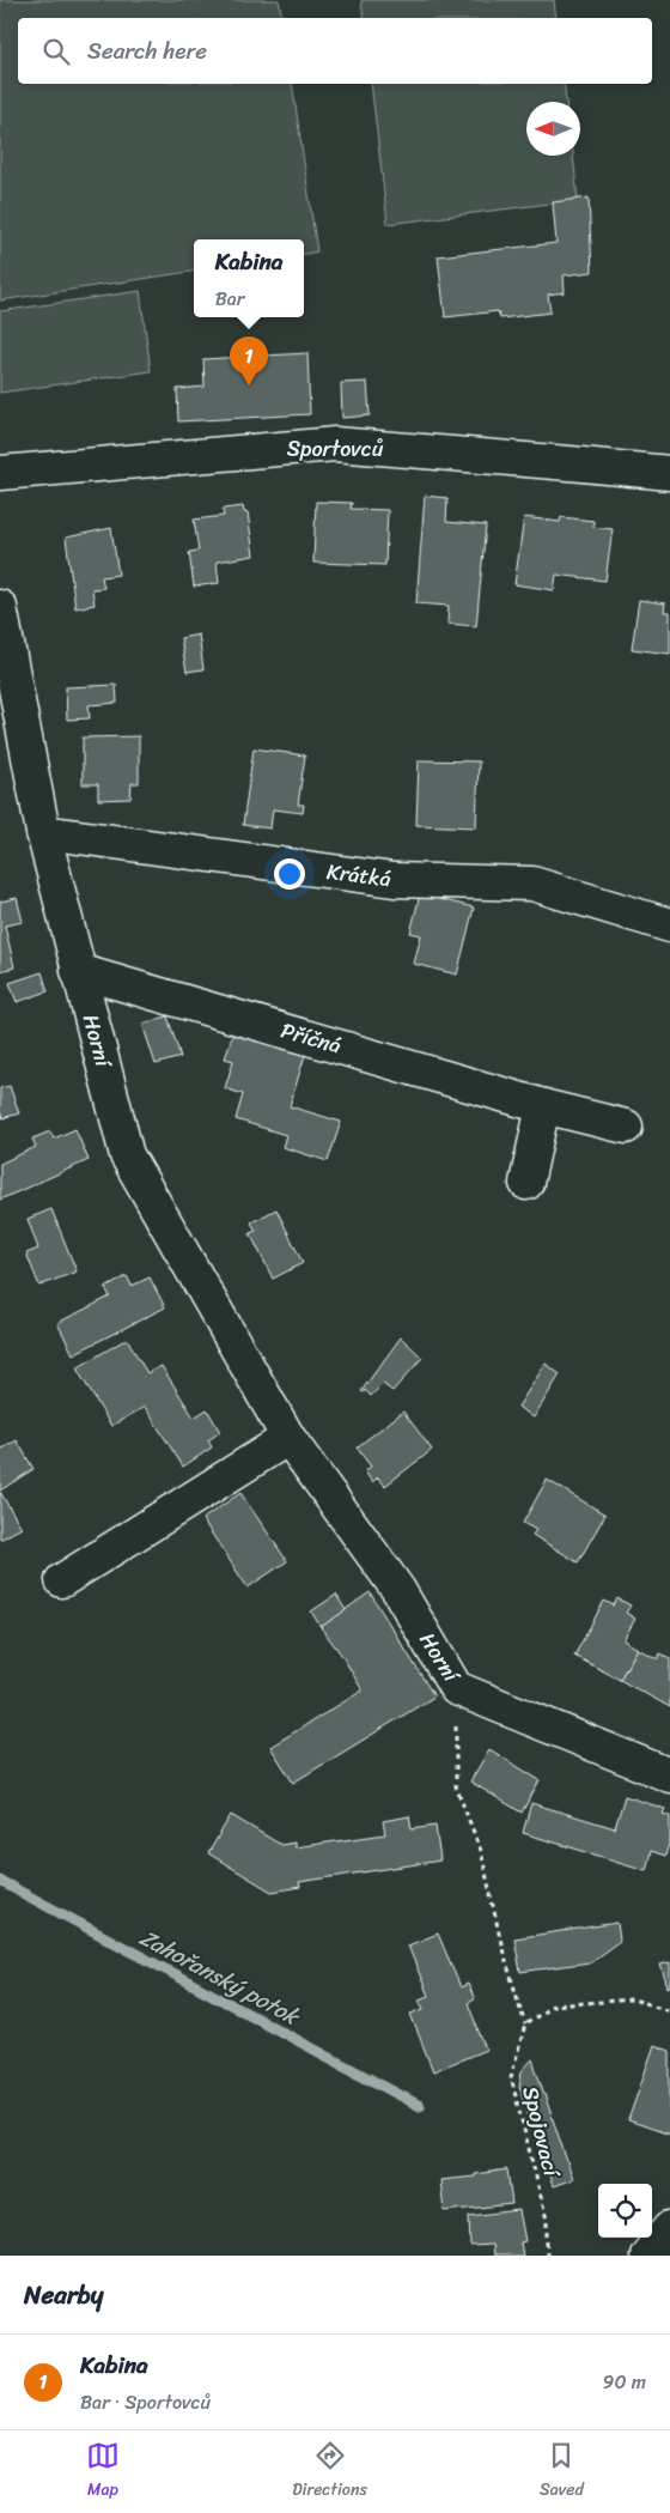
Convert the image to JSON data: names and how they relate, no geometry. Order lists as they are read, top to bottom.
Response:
{
  "streets": {
    "street": [
      "Sportovců",
      "Krátká",
      "Příčná",
      "Horní"
    ],
    "path": ["Spojovací"]
  },
  "crossings": [
    ["Krátká", "Horní"],
    ["Příčná", "Horní"]
  ],
  "water": ["Zahořanský potok"],
  "north": "left",
  "page": {
    "search": "Search here",
    "popup": ["Kabina", "Bar"],
    "pins": "1",
    "heading": "Nearby",
    "list": [
      {
        "mark": "1",
        "name": "Kabina",
        "note": "Bar · Sportovců",
        "value": "90 m"
      }
    ],
    "nav": ["Map", "Directions", "Saved"]
  }
}
